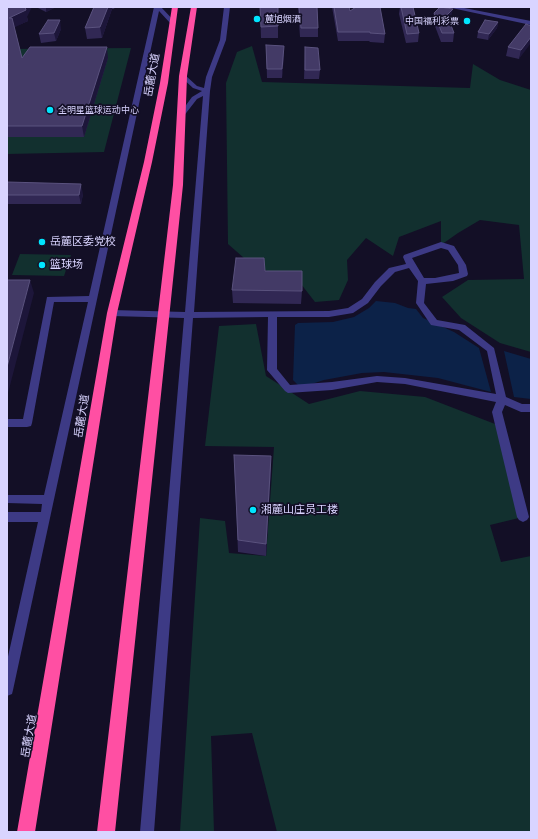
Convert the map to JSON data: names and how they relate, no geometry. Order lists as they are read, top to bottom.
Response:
{
  "streets": {
    "highway": ["岳麓大道"]
  },
  "places": [
    "麓旭烟酒",
    "中国福利彩票",
    "全明星篮球运动中心",
    "岳麓区委党校",
    "篮球场",
    "湘麓山庄员工楼"
  ]
}
